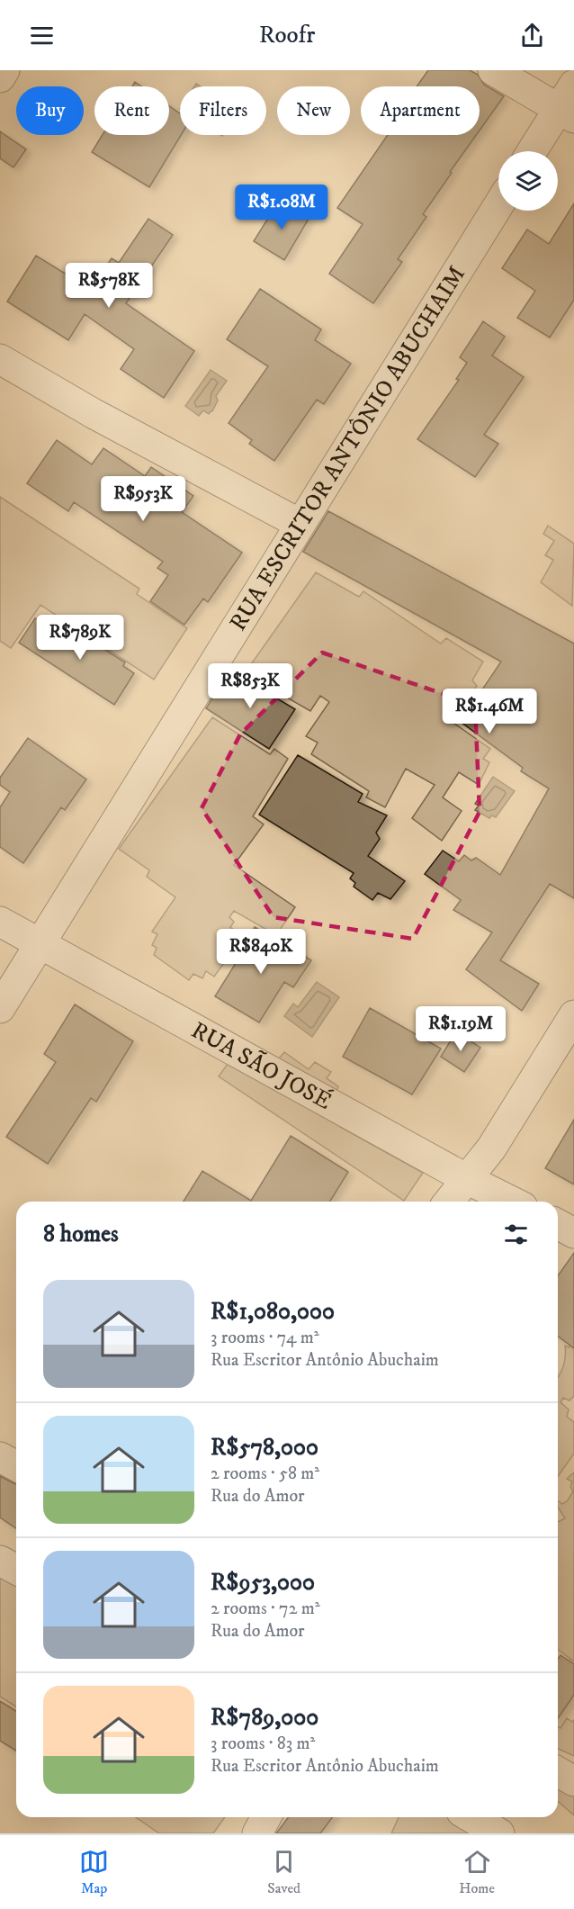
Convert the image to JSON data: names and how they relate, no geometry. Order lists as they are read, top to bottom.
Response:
{
  "streets": {
    "street": ["RUA ESCRITOR ANTÔNIO ABUCHAIM", "RUA SÃO JOSÉ"]
  },
  "crossings": [
    ["RUA ESCRITOR ANTÔNIO ABUCHAIM", "RUA SÃO JOSÉ"]
  ],
  "page": {
    "header": "Roofr",
    "chip": [
      "Buy",
      "Rent",
      "Filters",
      "New",
      "Apartment"
    ],
    "price": [
      "R$1.08M",
      "R$578K",
      "R$953K",
      "R$789K",
      "R$853K",
      "R$1.46M",
      "R$840K",
      "R$1.19M"
    ],
    "heading": "8 homes",
    "list": [
      {
        "name": "R$1,080,000",
        "note": "3 rooms · 74 m² · Rua Escritor Antônio Abuchaim"
      },
      {
        "name": "R$578,000",
        "note": "2 rooms · 58 m² · Rua do Amor"
      },
      {
        "name": "R$953,000",
        "note": "2 rooms · 72 m² · Rua do Amor"
      },
      {
        "name": "R$789,000",
        "note": "3 rooms · 83 m² · Rua Escritor Antônio Abuchaim"
      }
    ],
    "tabs": ["Map", "Saved", "Home"]
  }
}
